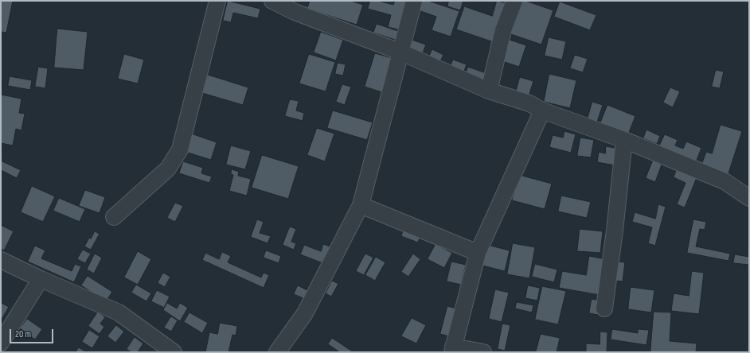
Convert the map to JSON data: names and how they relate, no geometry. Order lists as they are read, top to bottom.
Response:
{
  "scale_bar": "20 m"
}
